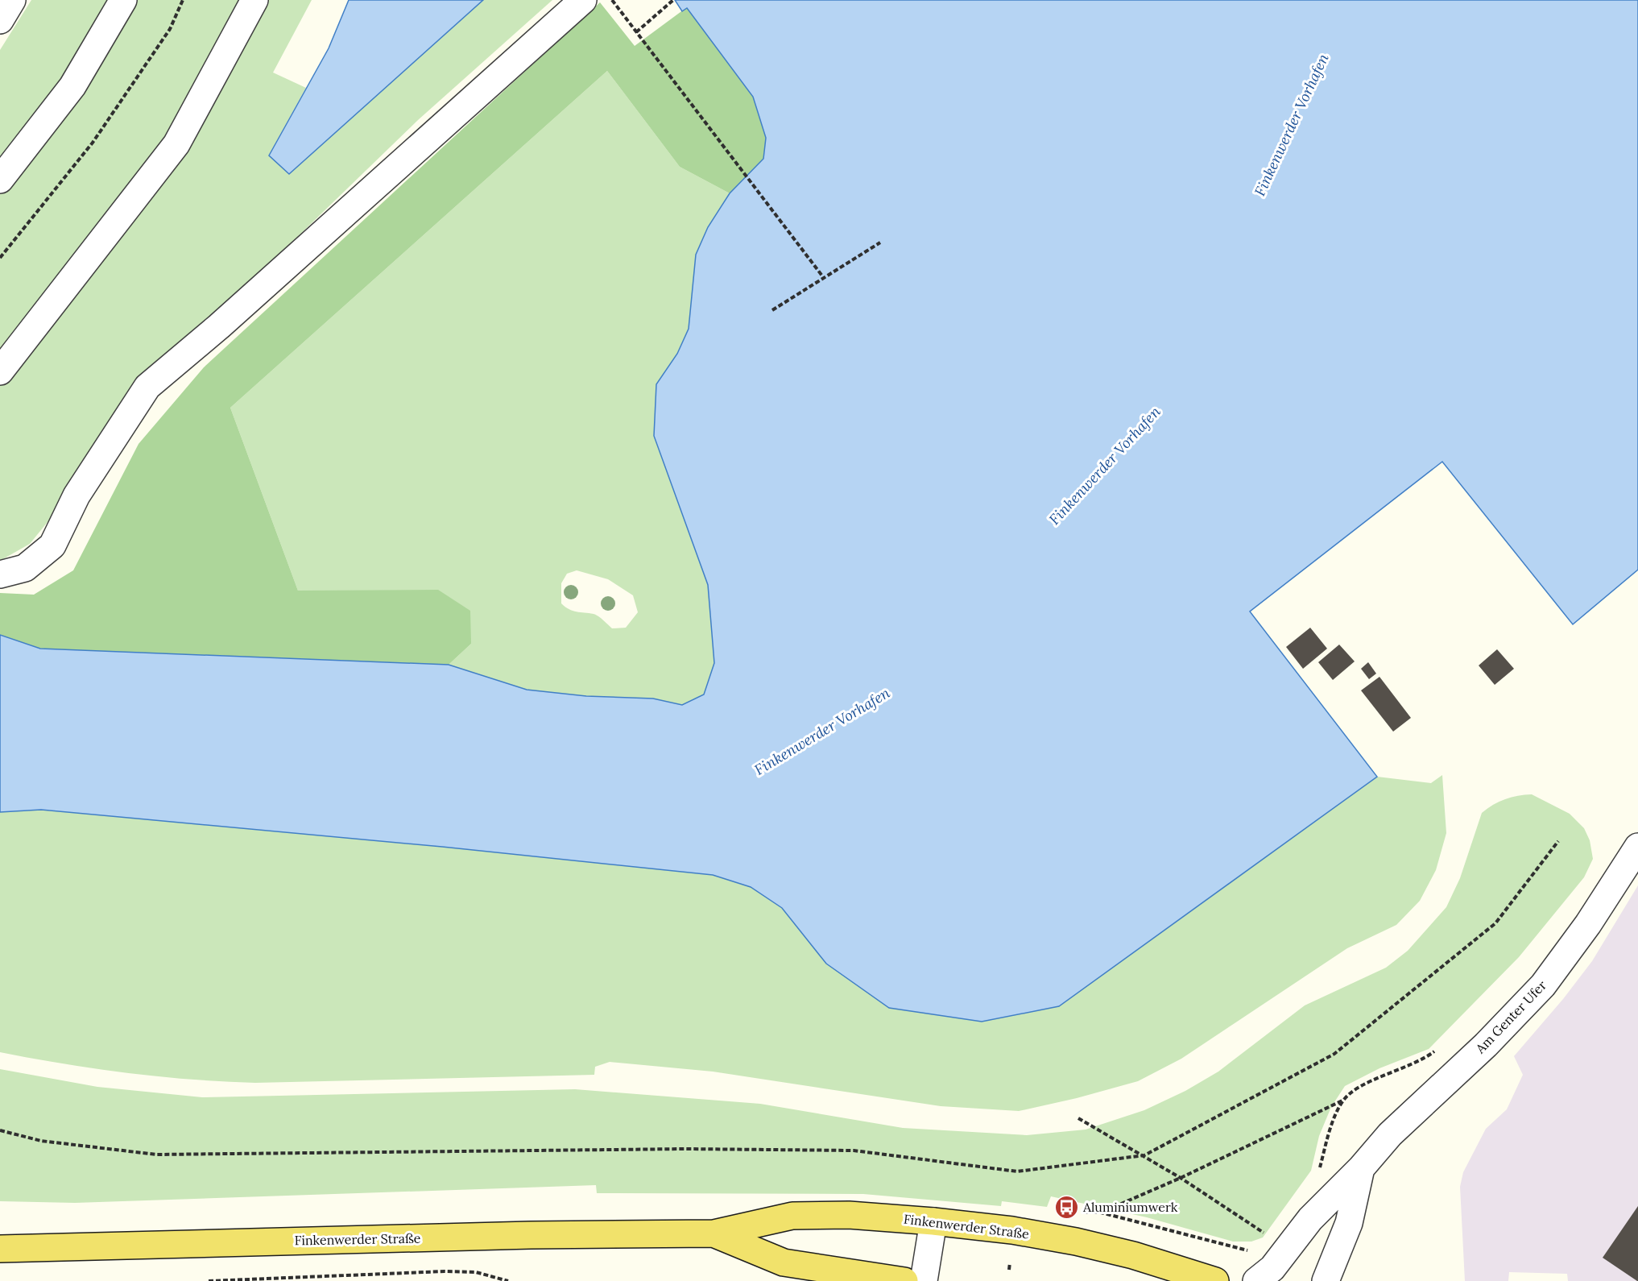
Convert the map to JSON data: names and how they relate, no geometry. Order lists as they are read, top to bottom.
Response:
{
  "streets": {
    "main road": ["Finkenwerder Straße"],
    "street": ["Am Genter Ufer"]
  },
  "water": ["Finkenwerder Vorhafen"],
  "places": {
    "bus stop": ["Aluminiumwerk"]
  }
}
